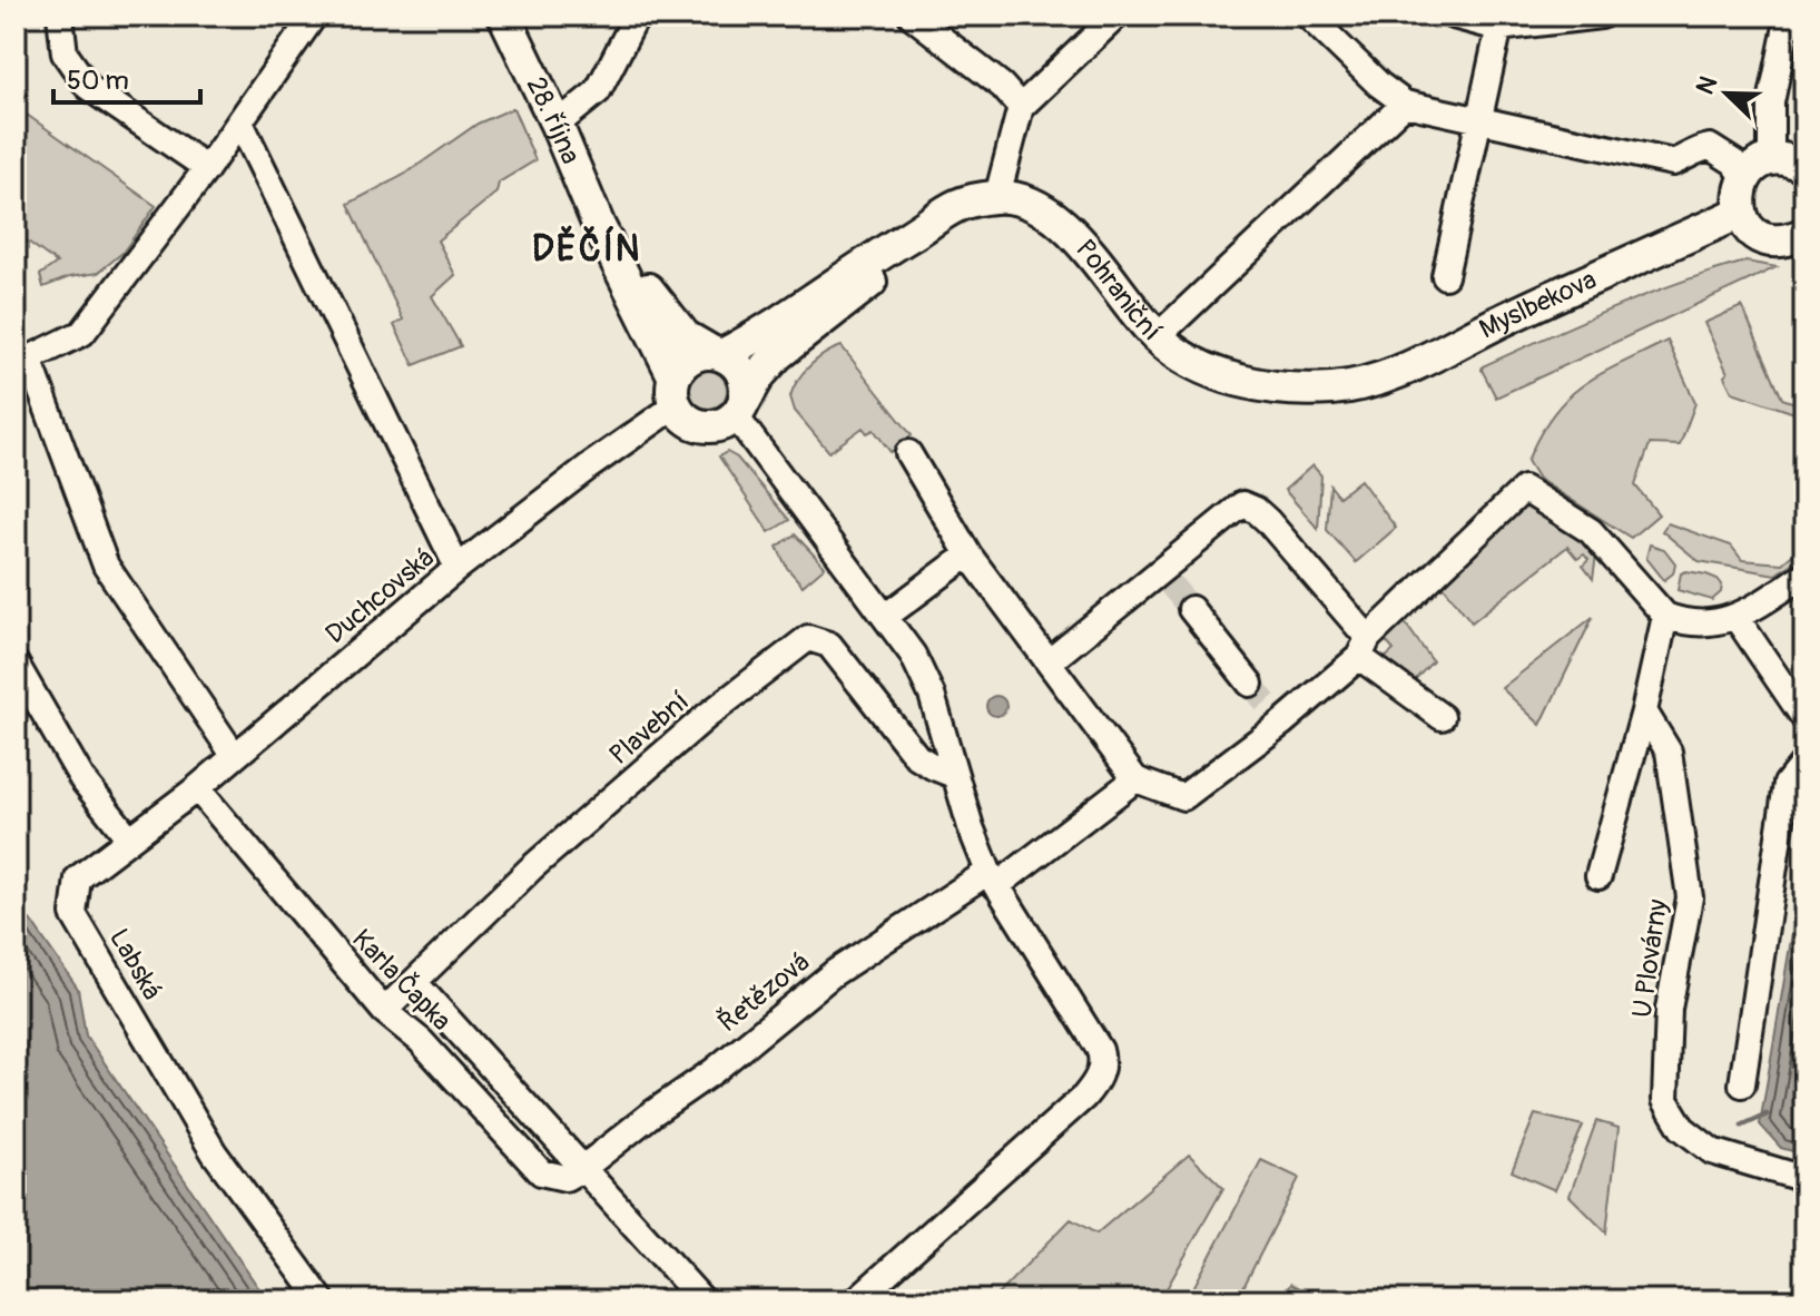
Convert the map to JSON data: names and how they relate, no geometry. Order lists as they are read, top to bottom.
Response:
{
  "streets": {
    "main road": ["28. října", "Pohraniční", "Myslbekova"],
    "street": [
      "Duchcovská",
      "Plavební",
      "U Plovárny",
      "Labská",
      "Karla Čapka",
      "Řetězová"
    ]
  },
  "crossings": [
    ["28. října", "Pohraniční"],
    ["28. října", "Duchcovská"],
    ["Pohraniční", "Myslbekova"],
    ["Pohraniční", "Duchcovská"],
    ["Duchcovská", "Labská"],
    ["Duchcovská", "Karla Čapka"],
    ["Plavební", "Karla Čapka"],
    ["Karla Čapka", "Řetězová"]
  ],
  "districts": ["DĚČÍN"],
  "scale_bar": "50 m",
  "north": "top left"
}
